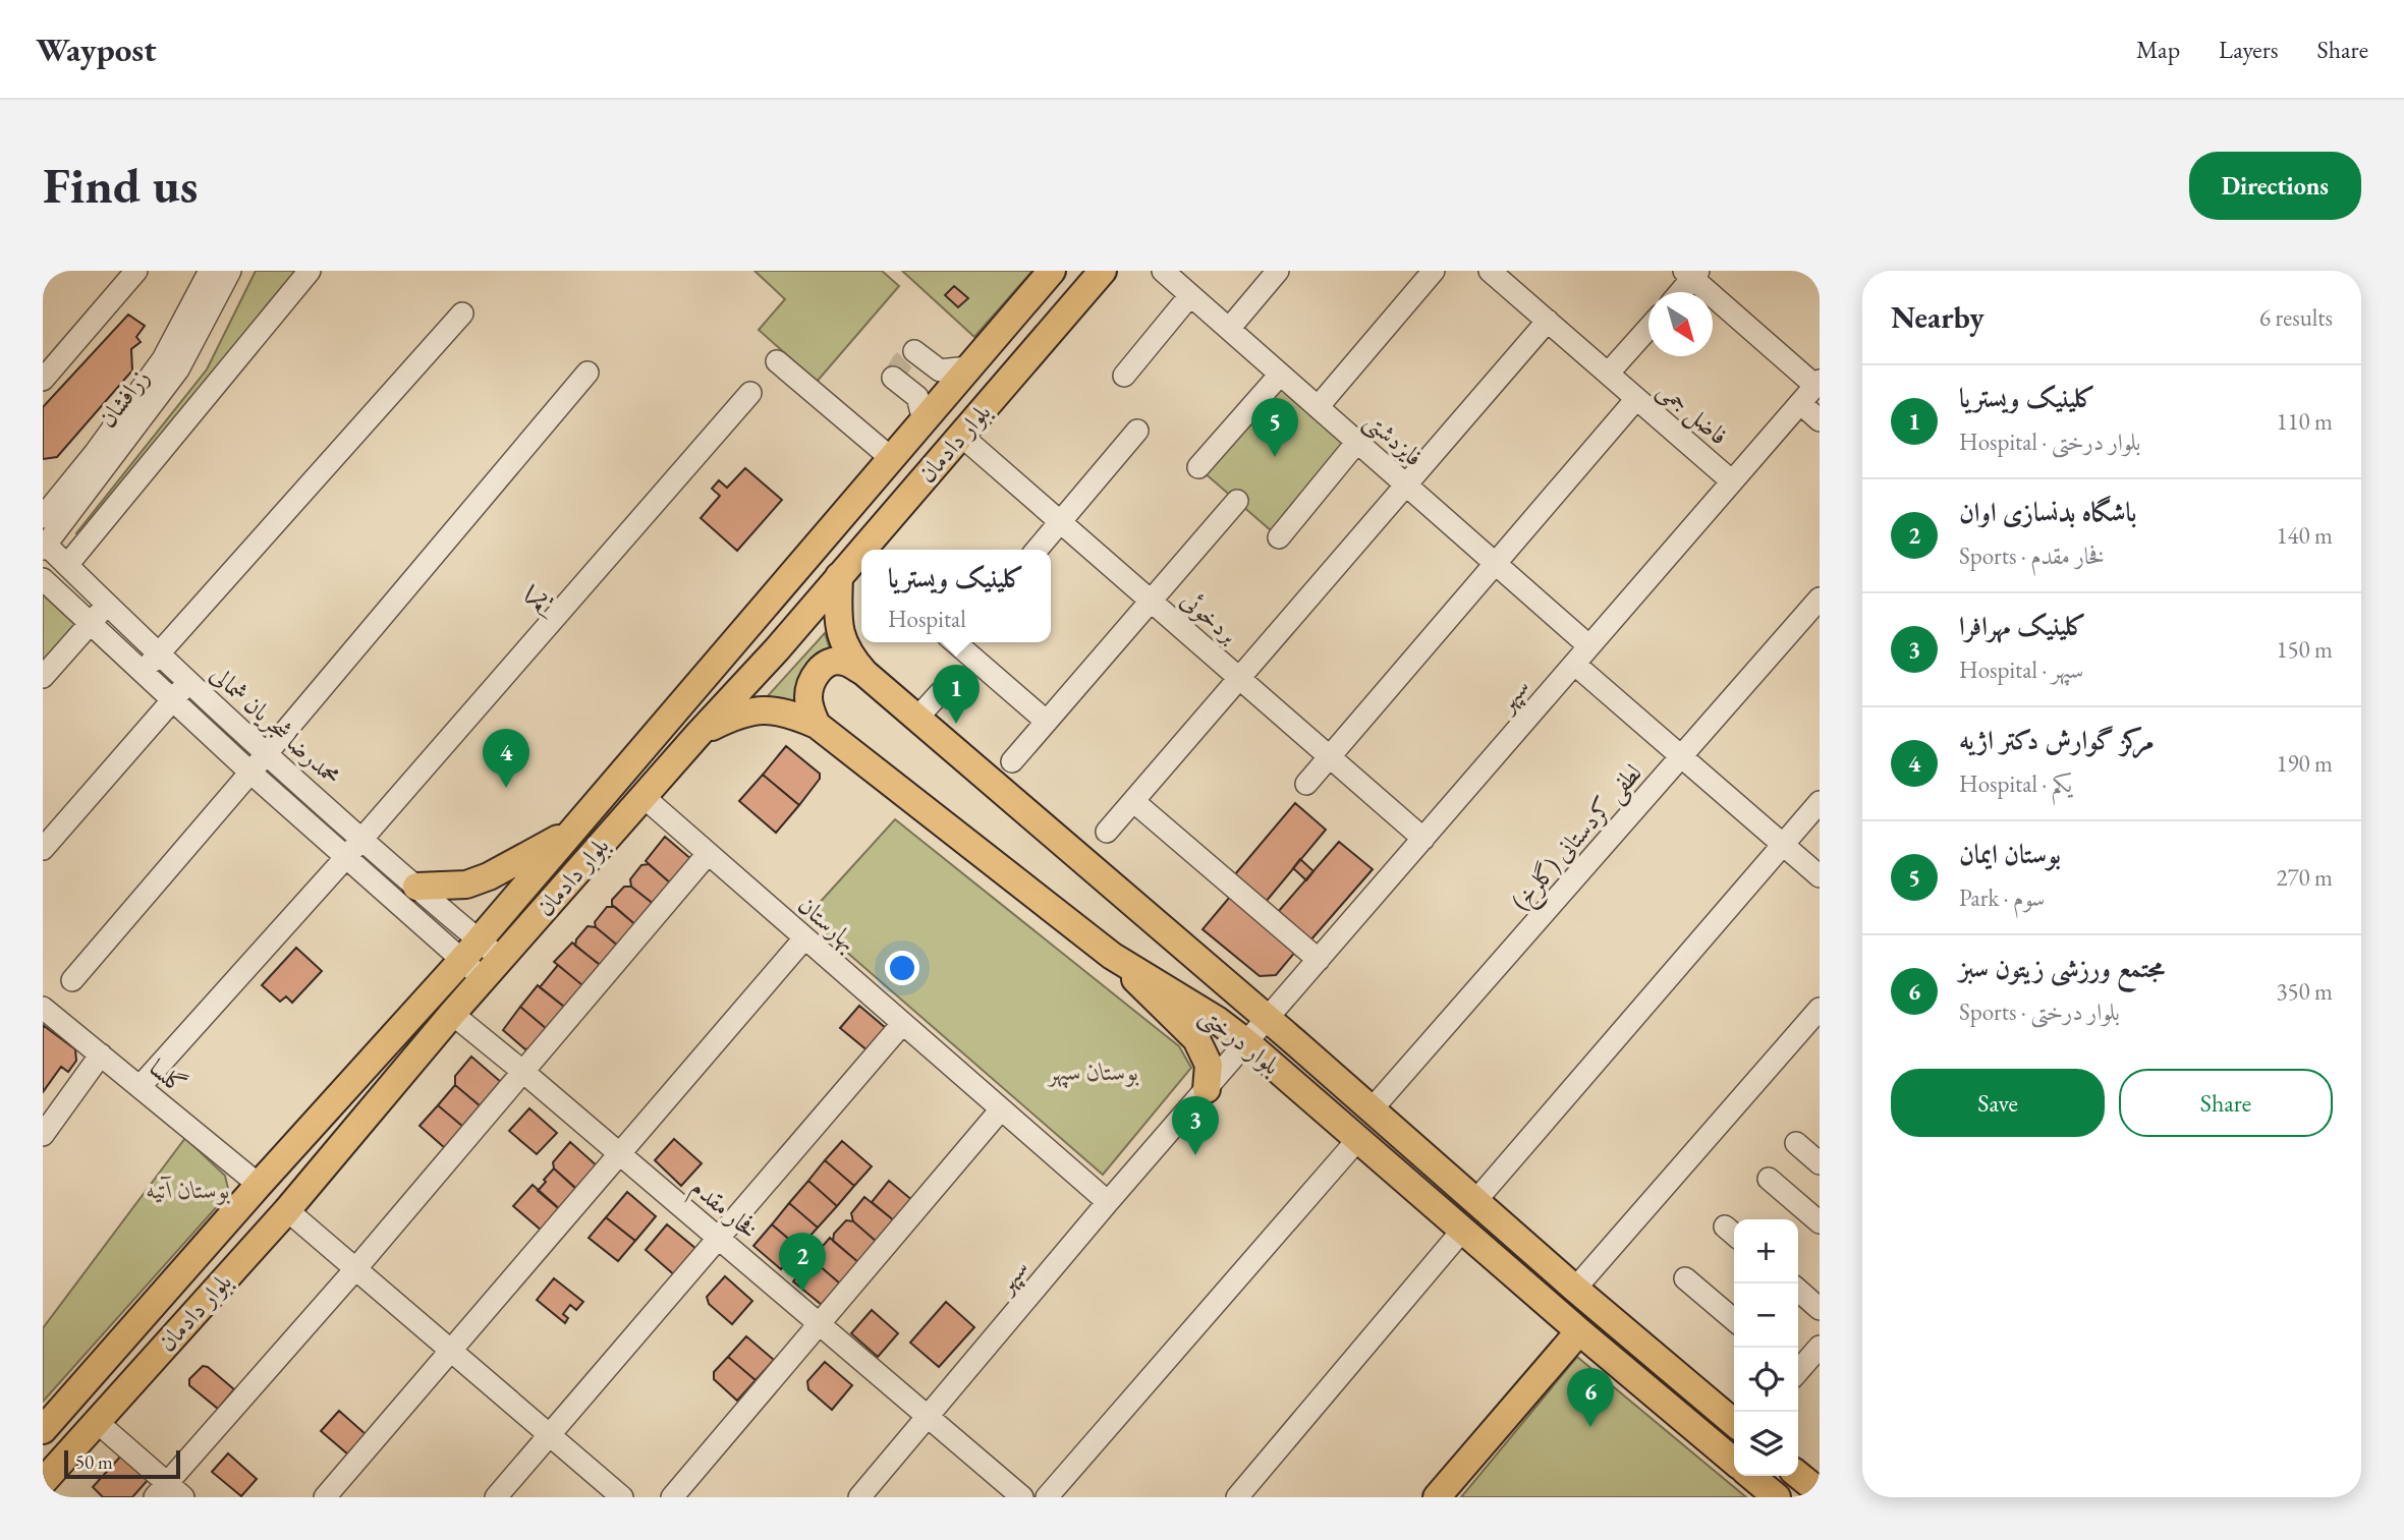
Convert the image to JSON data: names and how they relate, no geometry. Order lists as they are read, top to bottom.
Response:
{
  "streets": {
    "main road": ["بلوار دادمان", "بلوار درختی"],
    "street": [
      "زرافشان",
      "فاضل جمی",
      "فایزدشتی",
      "یکم",
      "بردخوئی",
      "سپهر",
      "محمدرضا شجریان شمالی",
      "لطفی کردستانی (گلرخ)",
      "بهارستان",
      "گلسا",
      "فخار مقدم"
    ]
  },
  "crossings": [
    ["زرافشان", "محمدرضا شجریان شمالی"],
    ["فاضل جمی", "سپهر"],
    ["فایزدشتی", "سپهر"],
    ["بلوار دادمان", "بردخوئی"],
    ["بلوار دادمان", "محمدرضا شجریان شمالی"],
    ["بلوار دادمان", "بهارستان"],
    ["بلوار دادمان", "بلوار درختی"],
    ["بلوار دادمان", "گلسا"],
    ["بلوار دادمان", "فخار مقدم"],
    ["یکم", "محمدرضا شجریان شمالی"],
    ["یکم", "گلسا"],
    ["بردخوئی", "سپهر"],
    ["سپهر", "بهارستان"],
    ["سپهر", "بلوار درختی"],
    ["سپهر", "فخار مقدم"],
    ["لطفی کردستانی (گلرخ)", "بلوار درختی"]
  ],
  "parks": ["بوستان سپهر", "بوستان آتیه"],
  "scale_bar": "50 m",
  "north": "bottom right",
  "page": {
    "header": "Waypost",
    "nav": ["Map", "Layers", "Share"],
    "buttons": [
      "Directions",
      ["Save", "Share"]
    ],
    "title": "Find us",
    "heading": ["Nearby", "6 results"],
    "list": [
      {
        "mark": "1",
        "name": "کلینیک ویستریا",
        "note": "Hospital · بلوار درختی",
        "value": "110 m"
      },
      {
        "mark": "2",
        "name": "باشگاه بدنسازی اوان",
        "note": "Sports · فخار مقدم",
        "value": "140 m"
      },
      {
        "mark": "3",
        "name": "کلینیک مهرافرا",
        "note": "Hospital · سپهر",
        "value": "150 m"
      },
      {
        "mark": "4",
        "name": "مرکز گوارش دکتر اژیه",
        "note": "Hospital · یکم",
        "value": "190 m"
      },
      {
        "mark": "5",
        "name": "بوستان ایمان",
        "note": "Park · سوم",
        "value": "270 m"
      },
      {
        "mark": "6",
        "name": "مجتمع ورزشی زیتون سبز",
        "note": "Sports · بلوار درختی",
        "value": "350 m"
      }
    ],
    "pins": [
      "5",
      "1",
      "4",
      "3",
      "2",
      "6"
    ],
    "popup": ["کلینیک ویستریا", "Hospital"],
    "map_buttons": ["+", "−"],
    "scale": "50 m"
  }
}
